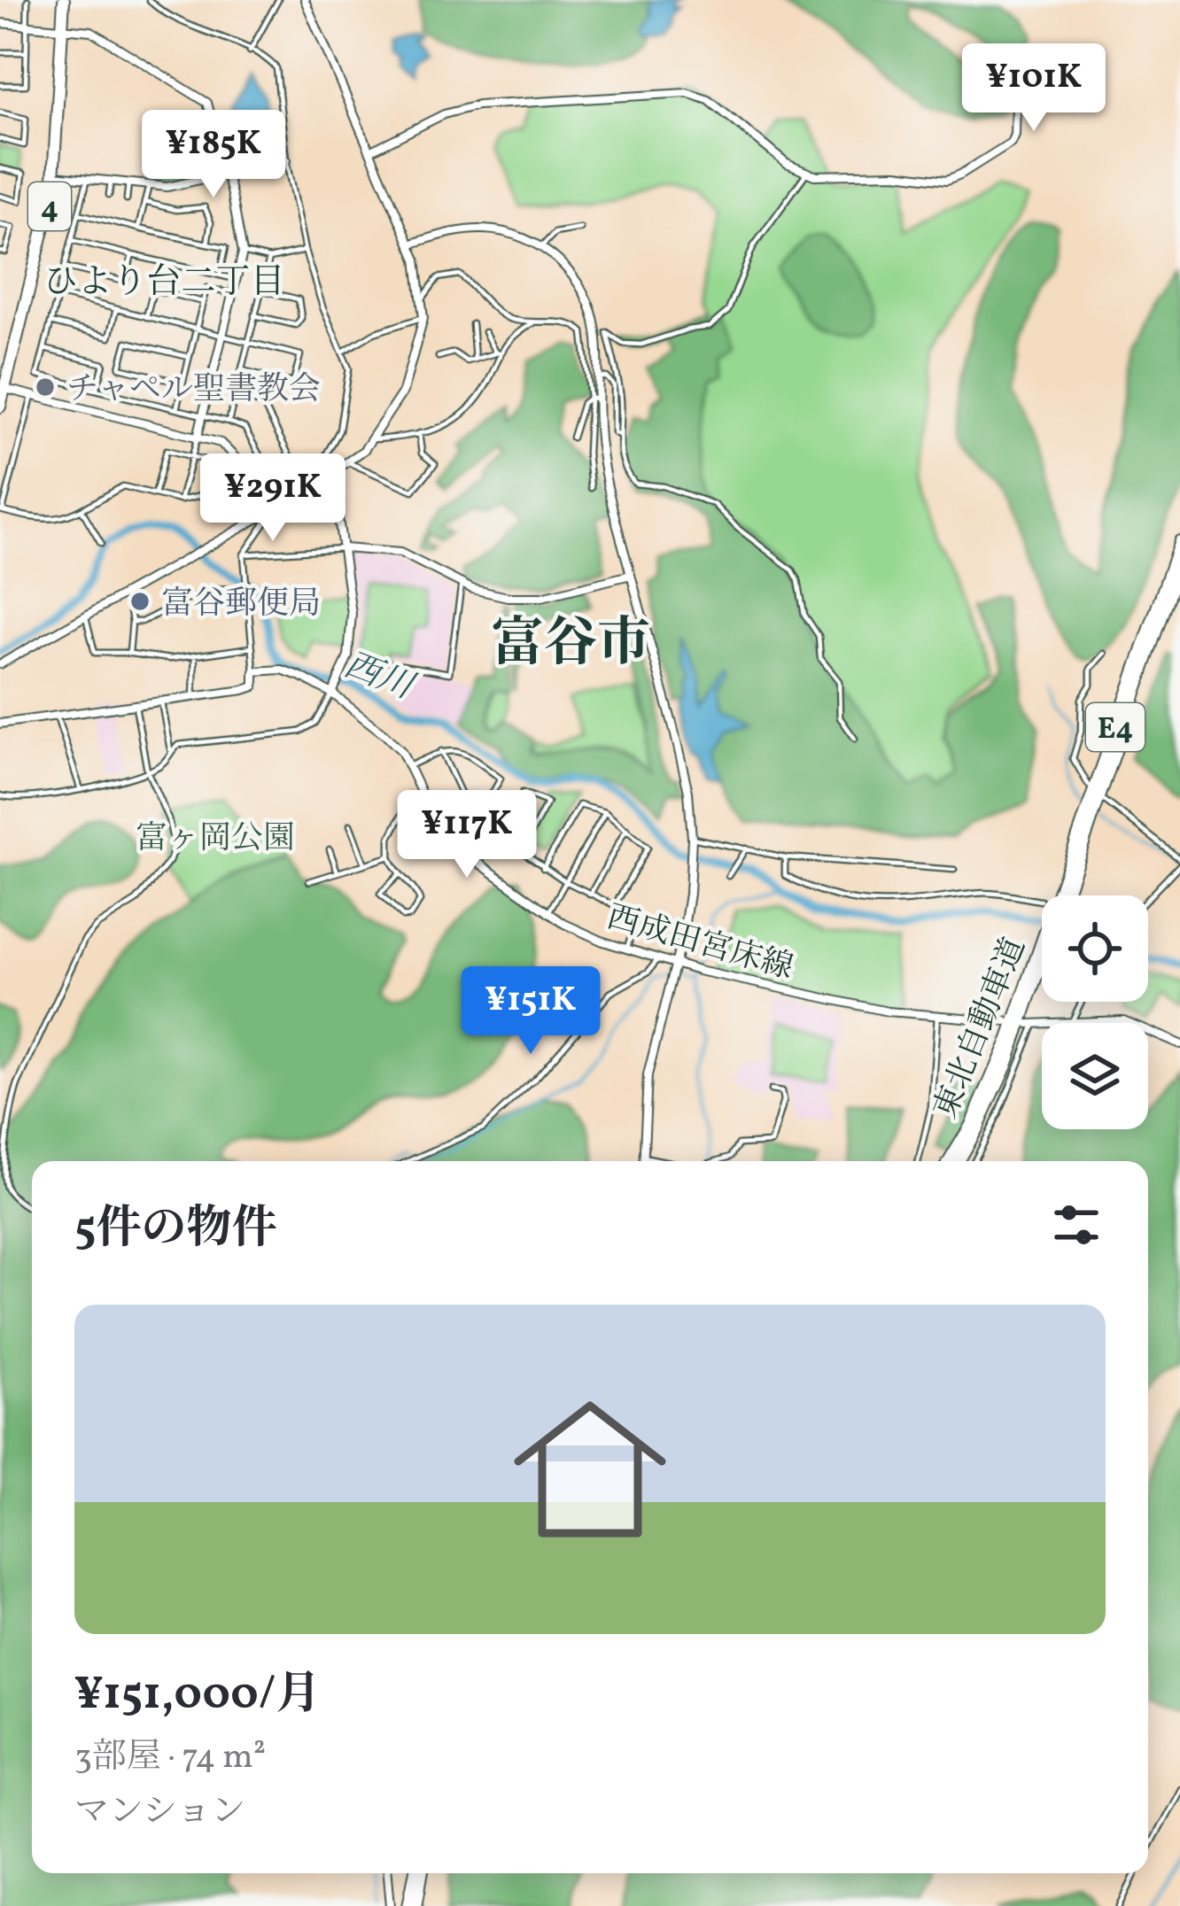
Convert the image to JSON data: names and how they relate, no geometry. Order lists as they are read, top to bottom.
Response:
{
  "streets": {
    "highway": ["4", "E4", "東北自動車道"],
    "street": ["西成田宮床線"]
  },
  "districts": ["ひより台二丁目", "富谷市"],
  "water": ["西川"],
  "parks": ["富ヶ岡公園"],
  "places": ["チャペル聖書教会", "富谷郵便局"],
  "page": {
    "price": [
      "¥101K",
      "¥185K",
      "¥291K",
      "¥117K",
      "¥151K"
    ],
    "heading": "5件の物件",
    "list": [
      {
        "name": "¥151,000/月",
        "note": "3部屋 · 74 m² · マンション"
      }
    ]
  }
}
